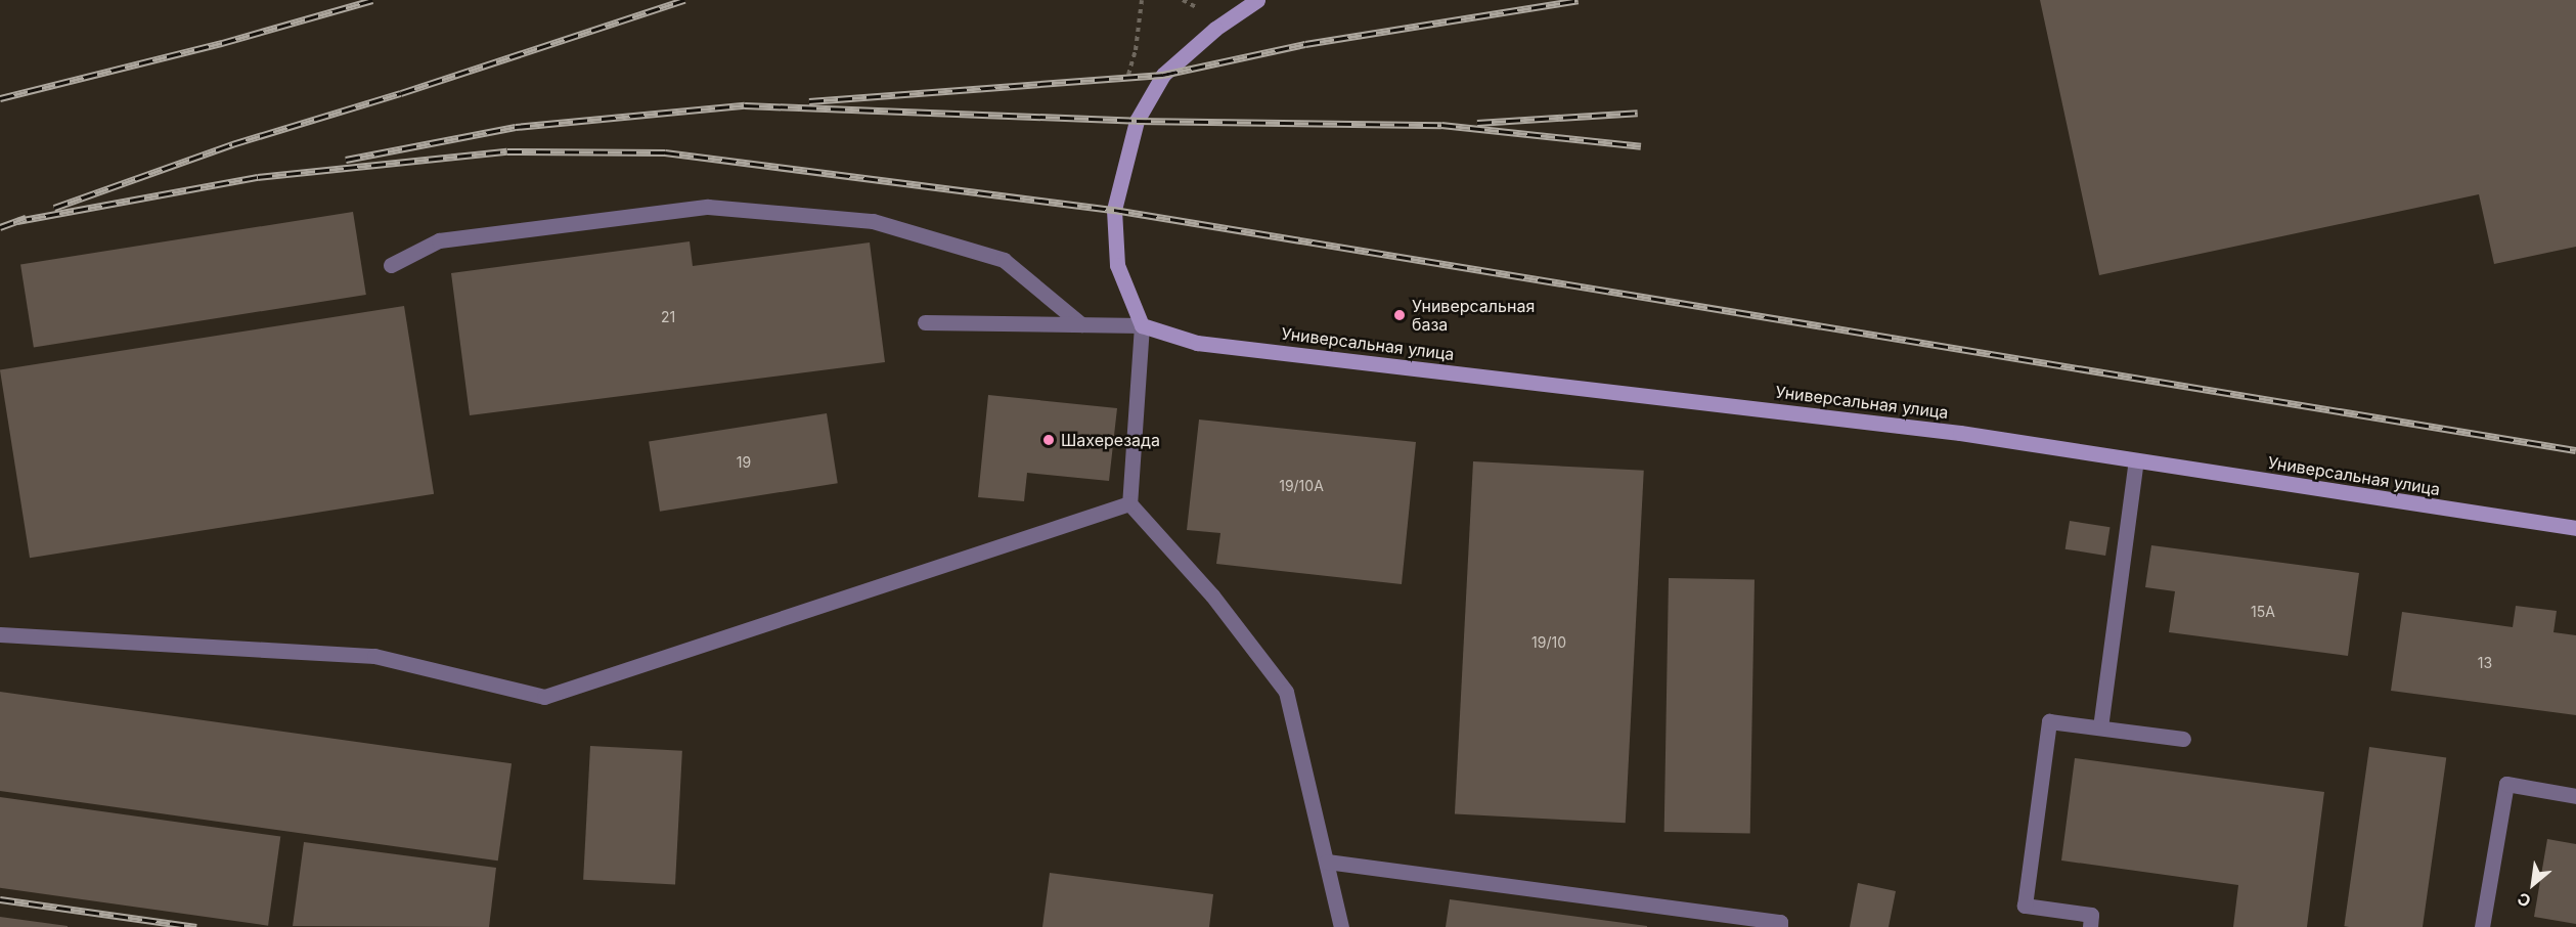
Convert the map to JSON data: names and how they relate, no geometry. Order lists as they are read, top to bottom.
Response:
{
  "streets": {
    "street": ["Универсальная улица"]
  },
  "places": ["Универсальная база", "Шахерезада"],
  "house_numbers": [
    "21",
    "19",
    "19/10А",
    "15А",
    "19/10",
    "13"
  ],
  "north": "bottom left"
}
